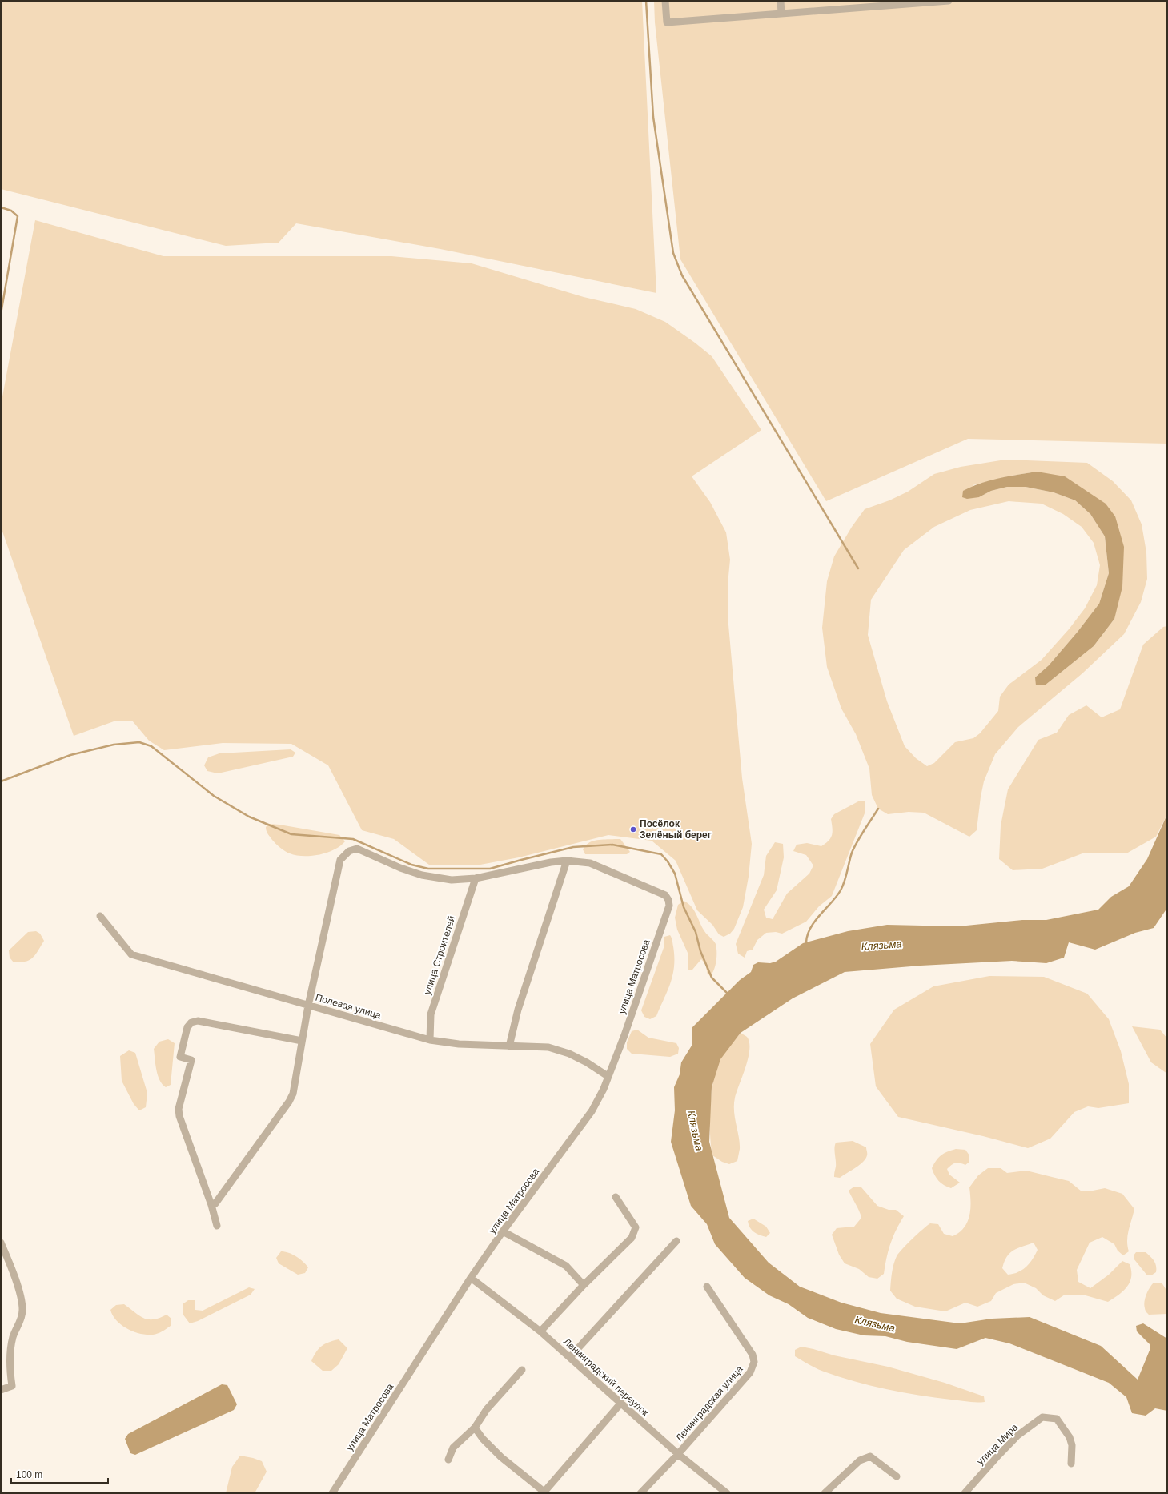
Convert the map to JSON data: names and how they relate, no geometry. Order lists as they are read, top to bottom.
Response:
{
  "streets": {
    "street": [
      "улица Строителей",
      "улица Матросова",
      "Полевая улица",
      "Ленинградский переулок",
      "Ленинградская улица",
      "улица Мира"
    ]
  },
  "crossings": [
    ["улица Строителей", "Полевая улица"],
    ["улица Матросова", "Полевая улица"],
    ["улица Матросова", "Ленинградский переулок"],
    ["Ленинградский переулок", "Ленинградская улица"]
  ],
  "water": ["Клязьма"],
  "places": ["Посёлок Зелёный берег"],
  "scale_bar": "100 m"
}
